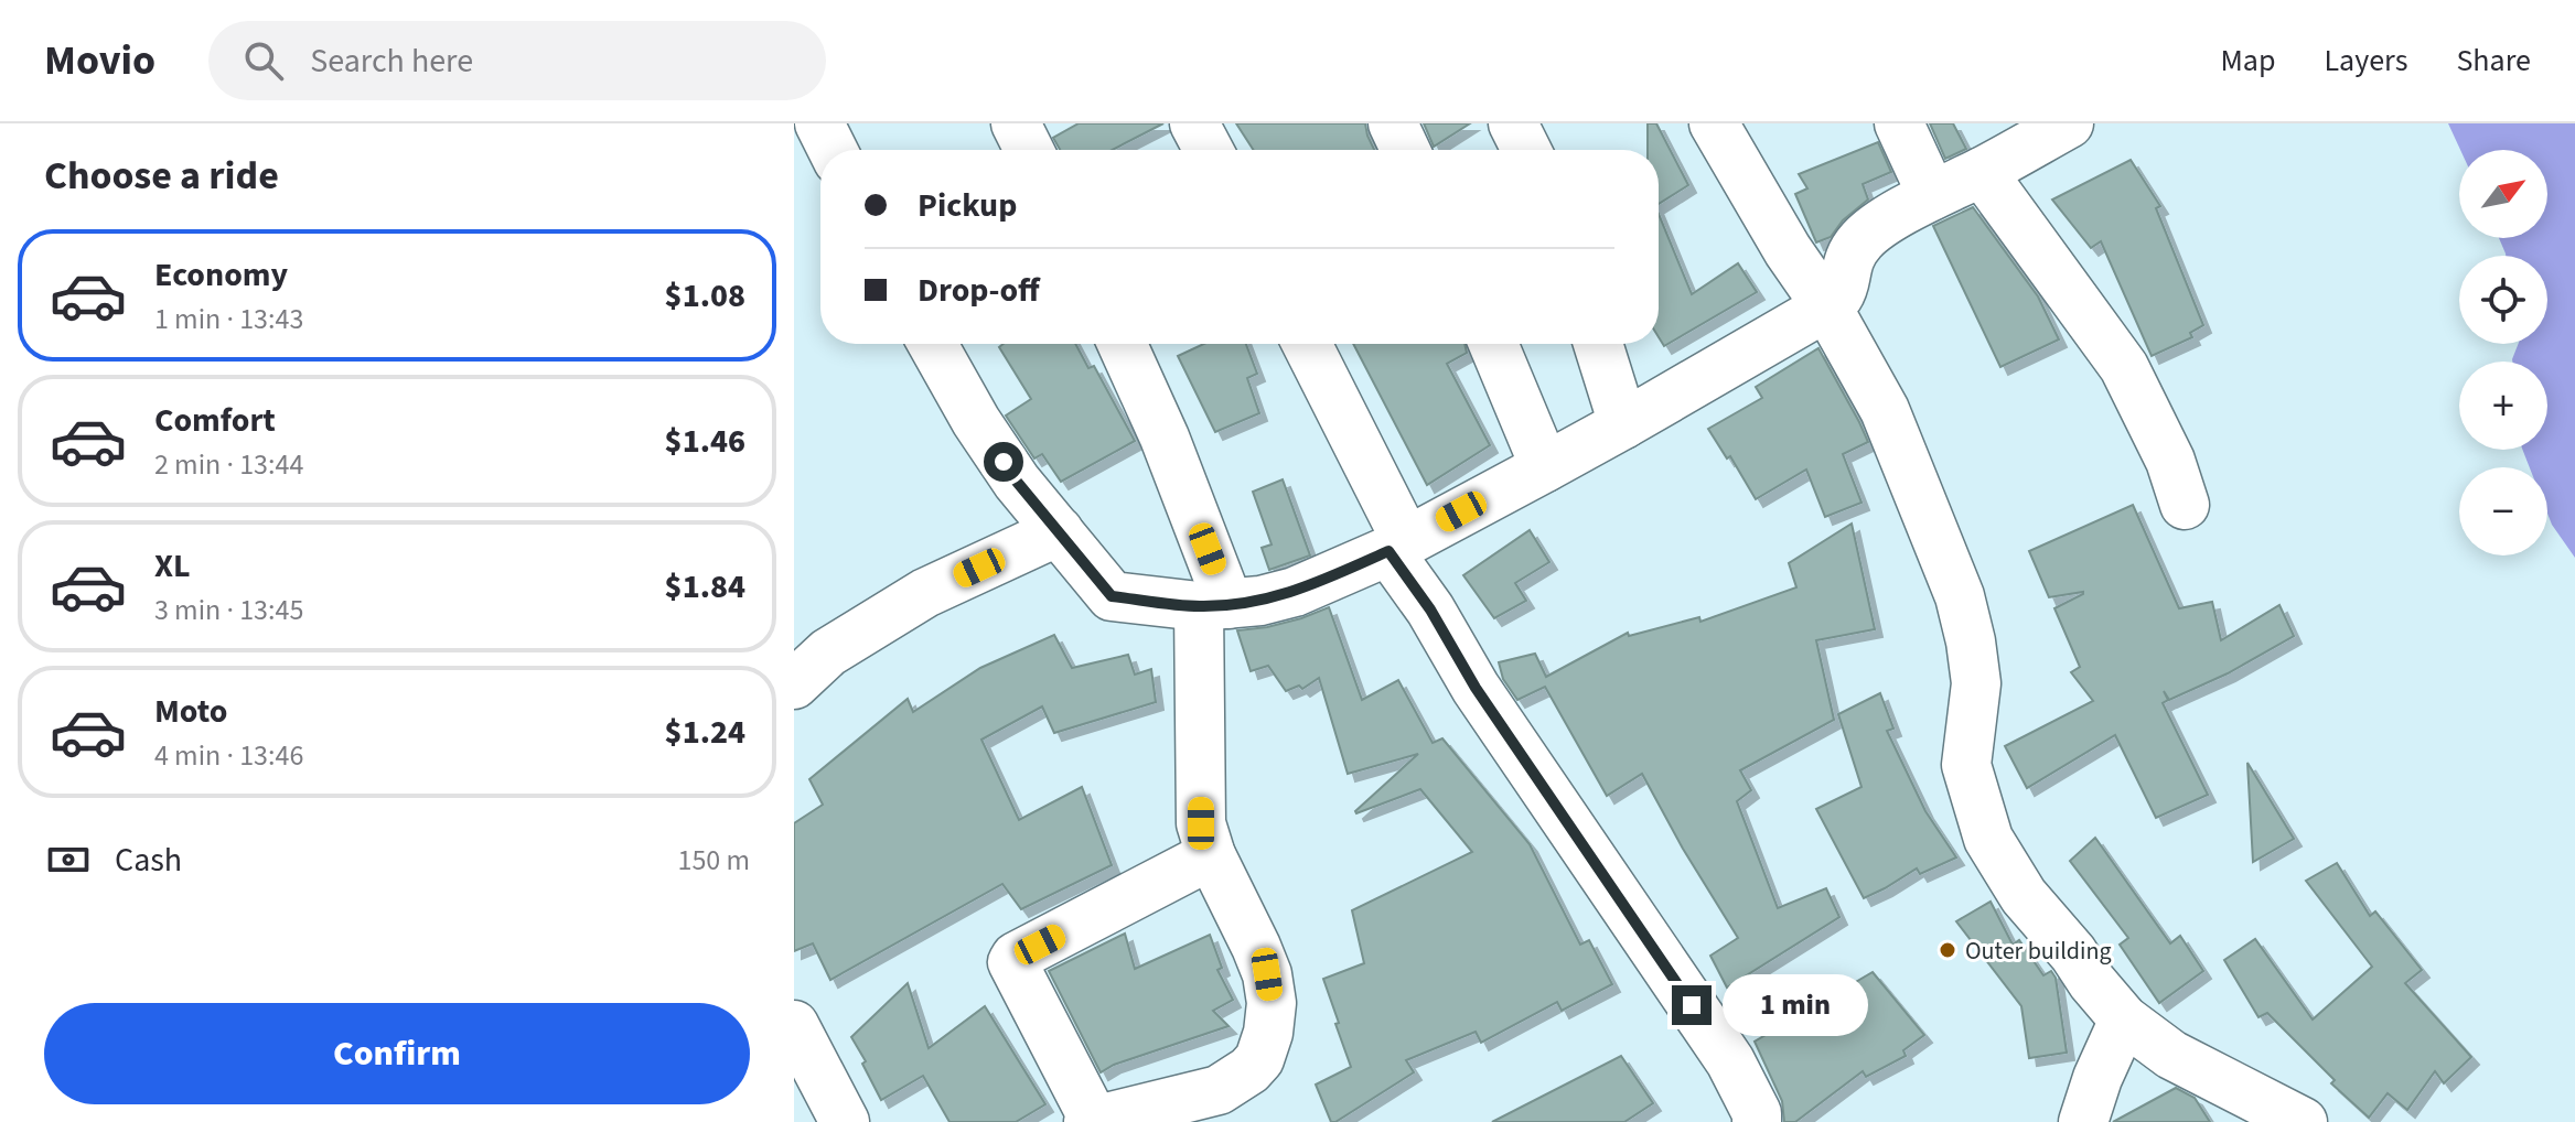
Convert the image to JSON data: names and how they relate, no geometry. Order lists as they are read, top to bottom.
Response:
{
  "places": ["Outer building"],
  "north": "top right",
  "page": {
    "header": "Movio",
    "search": "Search here",
    "nav": ["Map", "Layers", "Share"],
    "heading": "Choose a ride",
    "map_buttons": ["+", "−"],
    "banner": ["Pickup", "Drop-off"],
    "list": [
      {
        "name": "Economy",
        "note": "1 min · 13:43",
        "value": "$1.08"
      },
      {
        "name": "Comfort",
        "note": "2 min · 13:44",
        "value": "$1.46"
      },
      {
        "name": "XL",
        "note": "3 min · 13:45",
        "value": "$1.84"
      },
      {
        "name": "Moto",
        "note": "4 min · 13:46",
        "value": "$1.24"
      }
    ],
    "pay": ["Cash", "150 m"],
    "bubble": "1 min",
    "buttons": "Confirm"
  }
}
